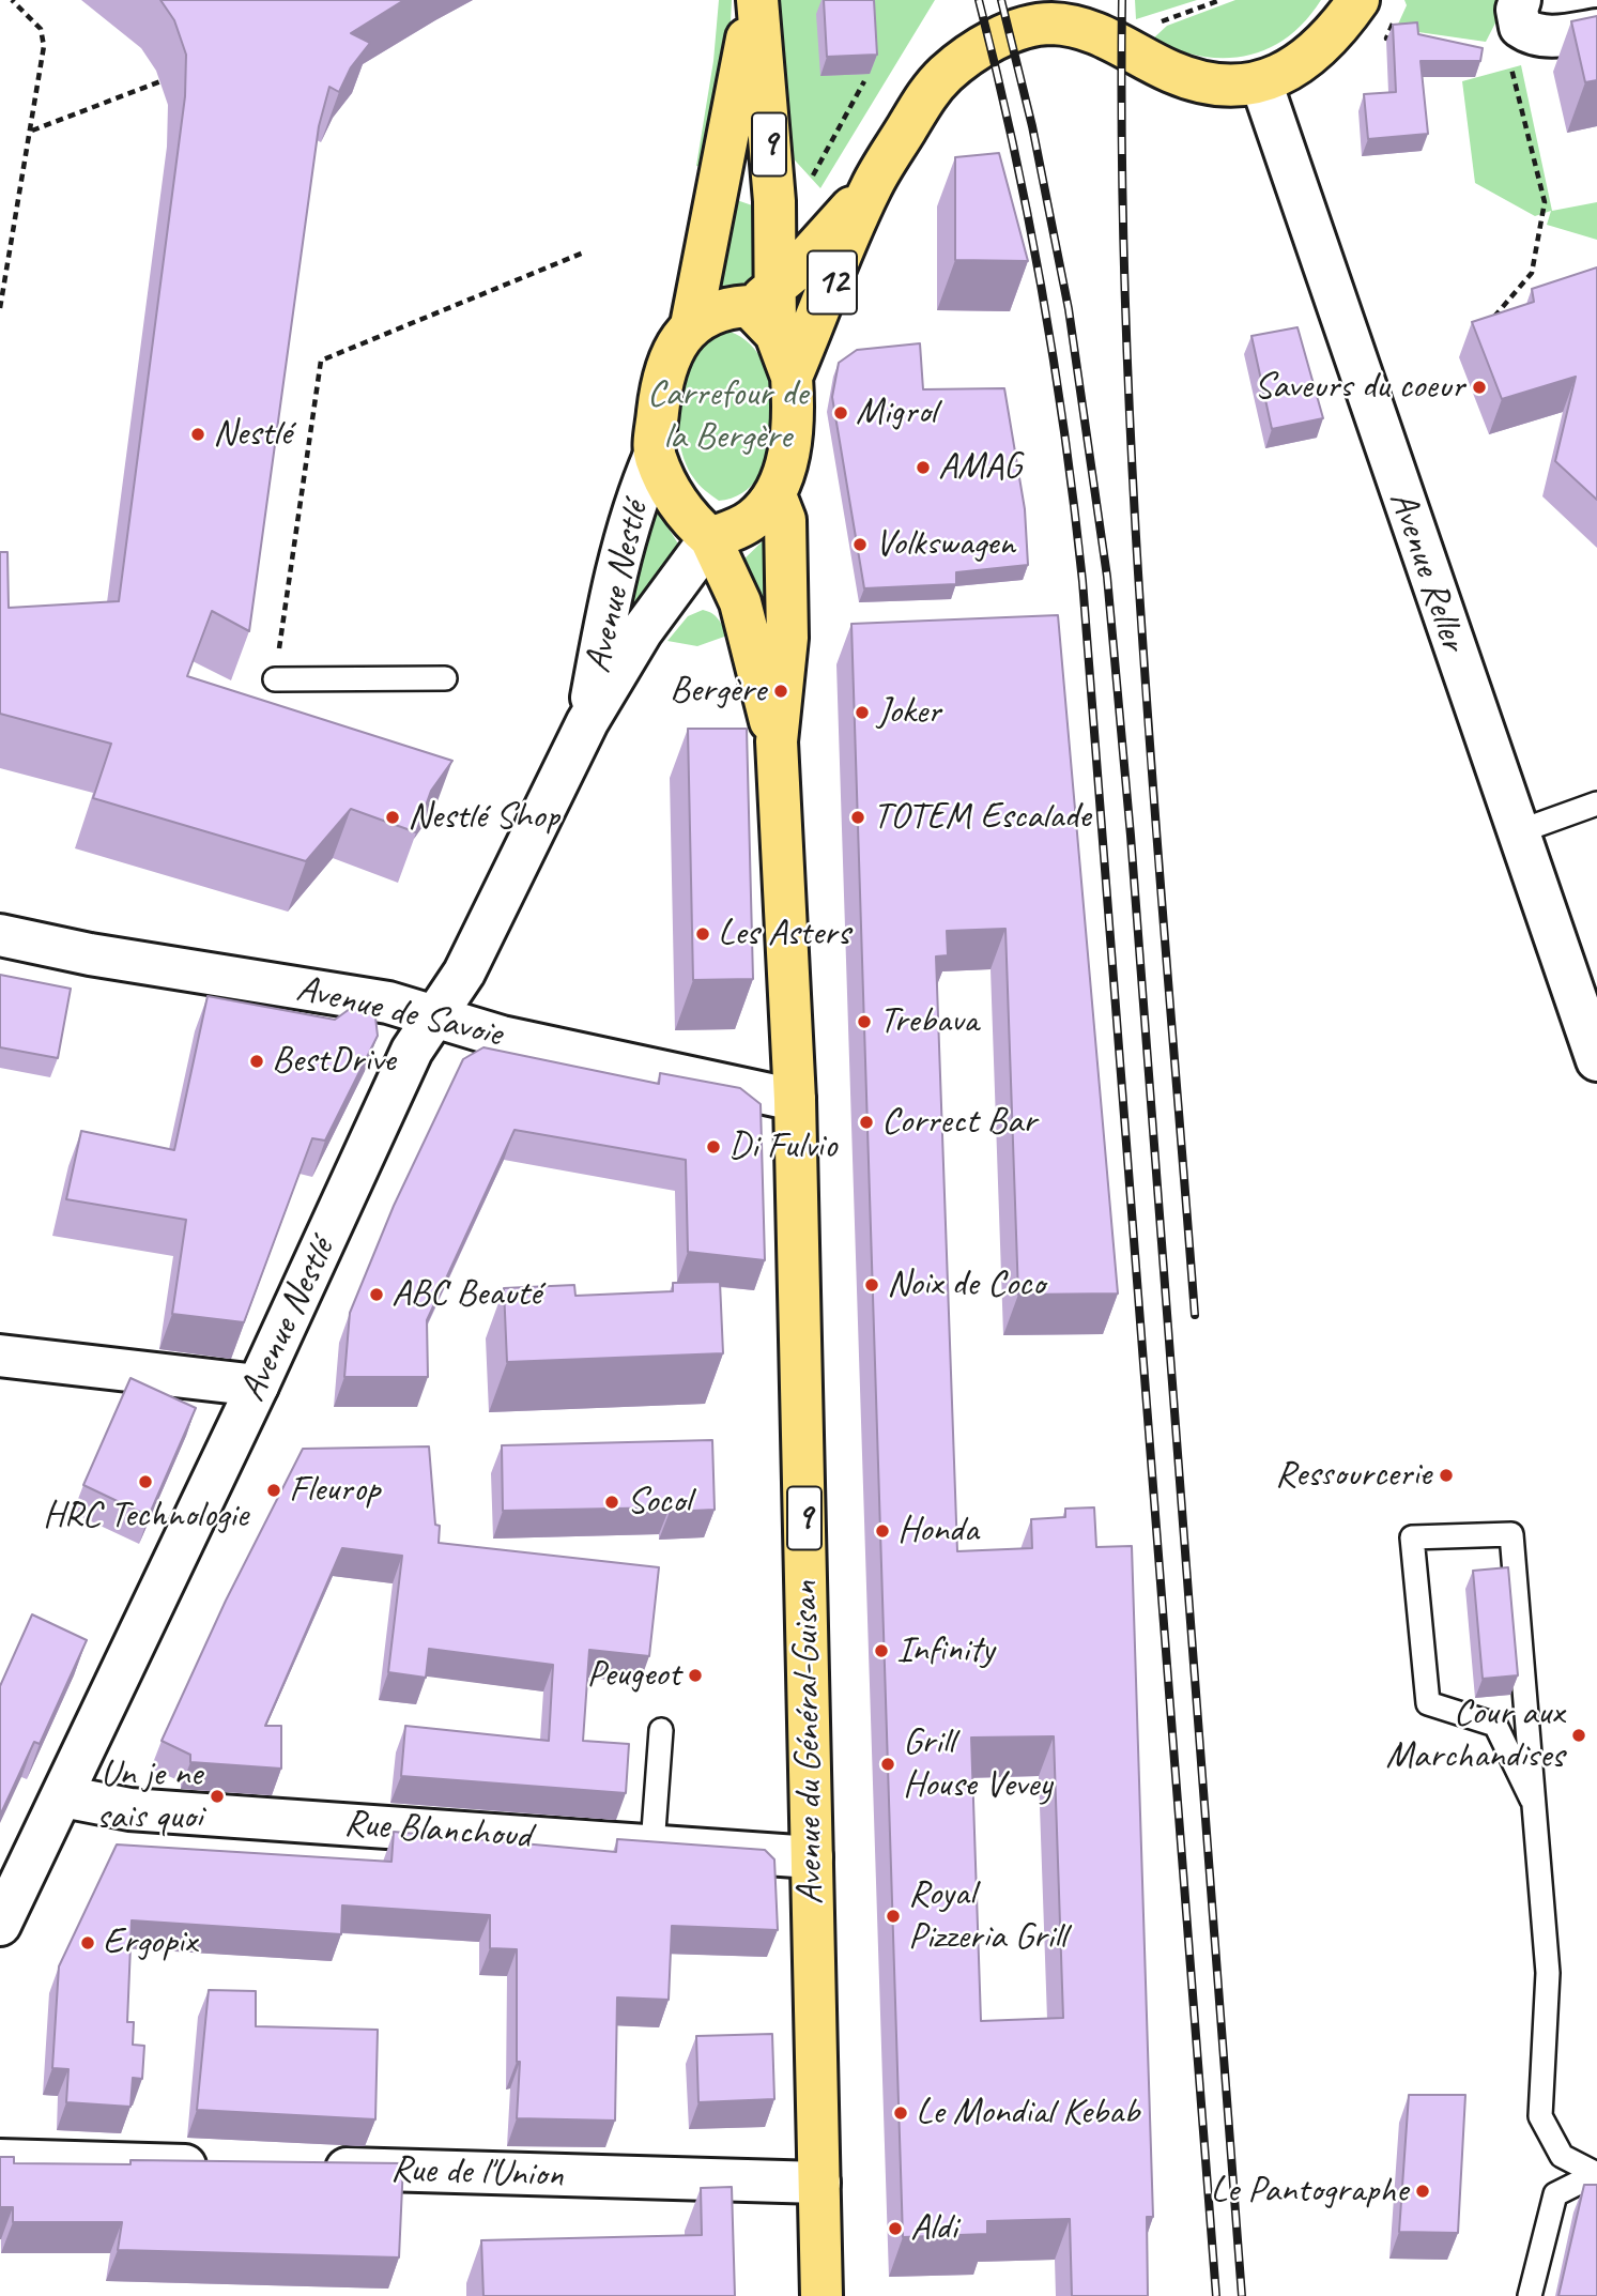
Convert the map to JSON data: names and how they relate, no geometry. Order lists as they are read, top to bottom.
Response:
{
  "streets": {
    "main road": ["9", "12", "Avenue du Général-Guisan"],
    "street": [
      "Avenue Reller",
      "Avenue Nestlé",
      "Avenue de Savoie",
      "Rue Blanchoud",
      "Rue de l'Union"
    ]
  },
  "crossings": [
    ["9", "12"],
    ["9", "Avenue Nestlé"],
    ["9", "Avenue du Général-Guisan"],
    ["12", "Avenue Reller"],
    ["12", "Avenue Nestlé"],
    ["12", "Avenue du Général-Guisan"],
    ["Avenue Nestlé", "Avenue de Savoie"],
    ["Avenue Nestlé", "Avenue du Général-Guisan"],
    ["Avenue Nestlé", "Rue Blanchoud"],
    ["Avenue de Savoie", "Avenue du Général-Guisan"],
    ["Avenue du Général-Guisan", "Rue Blanchoud"],
    ["Avenue du Général-Guisan", "Rue de l'Union"]
  ],
  "parks": ["Carrefour de la Bergère"],
  "places": [
    "Saveurs du coeur",
    "Migrol",
    "Nestlé",
    "AMAG",
    "Volkswagen",
    "Bergère",
    "Joker",
    "Nestlé Shop",
    "TOTEM Escalade",
    "Les Asters",
    "Trebava",
    "BestDrive",
    "Correct Bar",
    "Di Fulvio",
    "Noix de Coco",
    "ABC Beauté",
    "Ressourcerie",
    "HRC Technologie",
    "Fleurop",
    "Socol",
    "Honda",
    "Infinity",
    "Peugeot",
    "Cour aux Marchandises",
    "Grill House Vevey",
    "Un je ne sais quoi",
    "Royal Pizzeria Grill",
    "Ergopix",
    "Le Mondial Kebab",
    "Le Pantographe",
    "Aldi"
  ]
}
